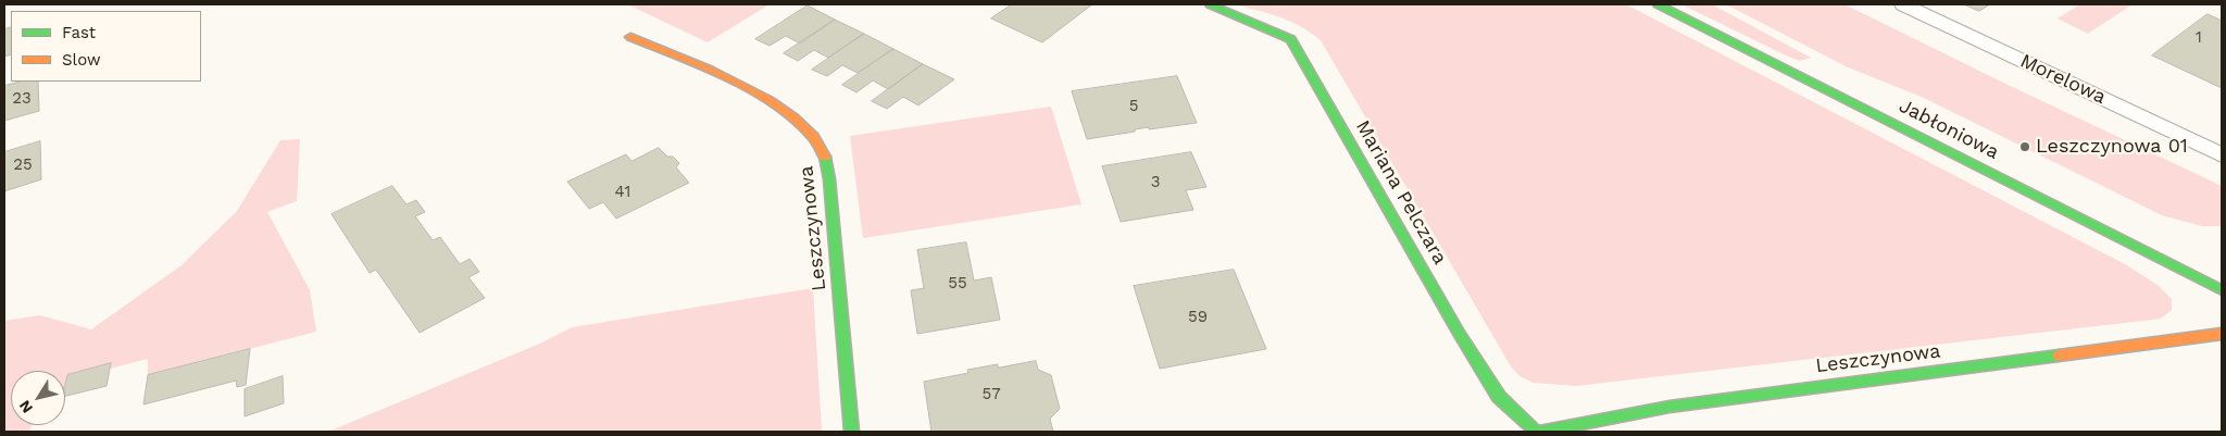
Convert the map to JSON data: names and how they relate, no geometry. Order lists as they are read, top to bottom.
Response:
{
  "streets": {
    "street": ["Jabłoniowa", "Mariana Pelczara", "Leszczynowa"],
    "lane": ["Morelowa"]
  },
  "places": ["Leszczynowa 01"],
  "house_numbers": [
    "1",
    "23",
    "5",
    "25",
    "3",
    "41",
    "55",
    "59",
    "57"
  ],
  "legend": ["Fast", "Slow"],
  "north": "bottom left"
}
